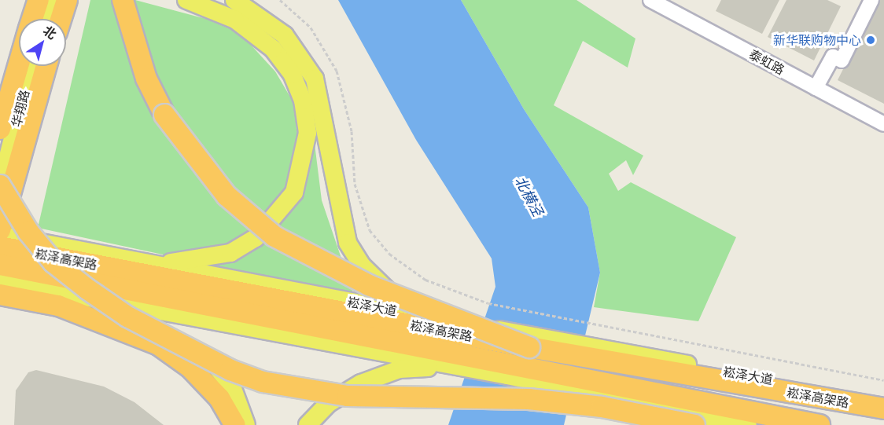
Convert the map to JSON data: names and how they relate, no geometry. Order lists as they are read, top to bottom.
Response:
{
  "streets": {
    "highway": ["崧泽高架路"],
    "main road": ["华翔路", "崧泽大道"],
    "street": ["泰虹路"]
  },
  "water": ["北横泾"],
  "places": ["新华联购物中心"],
  "north": "top right"
}
